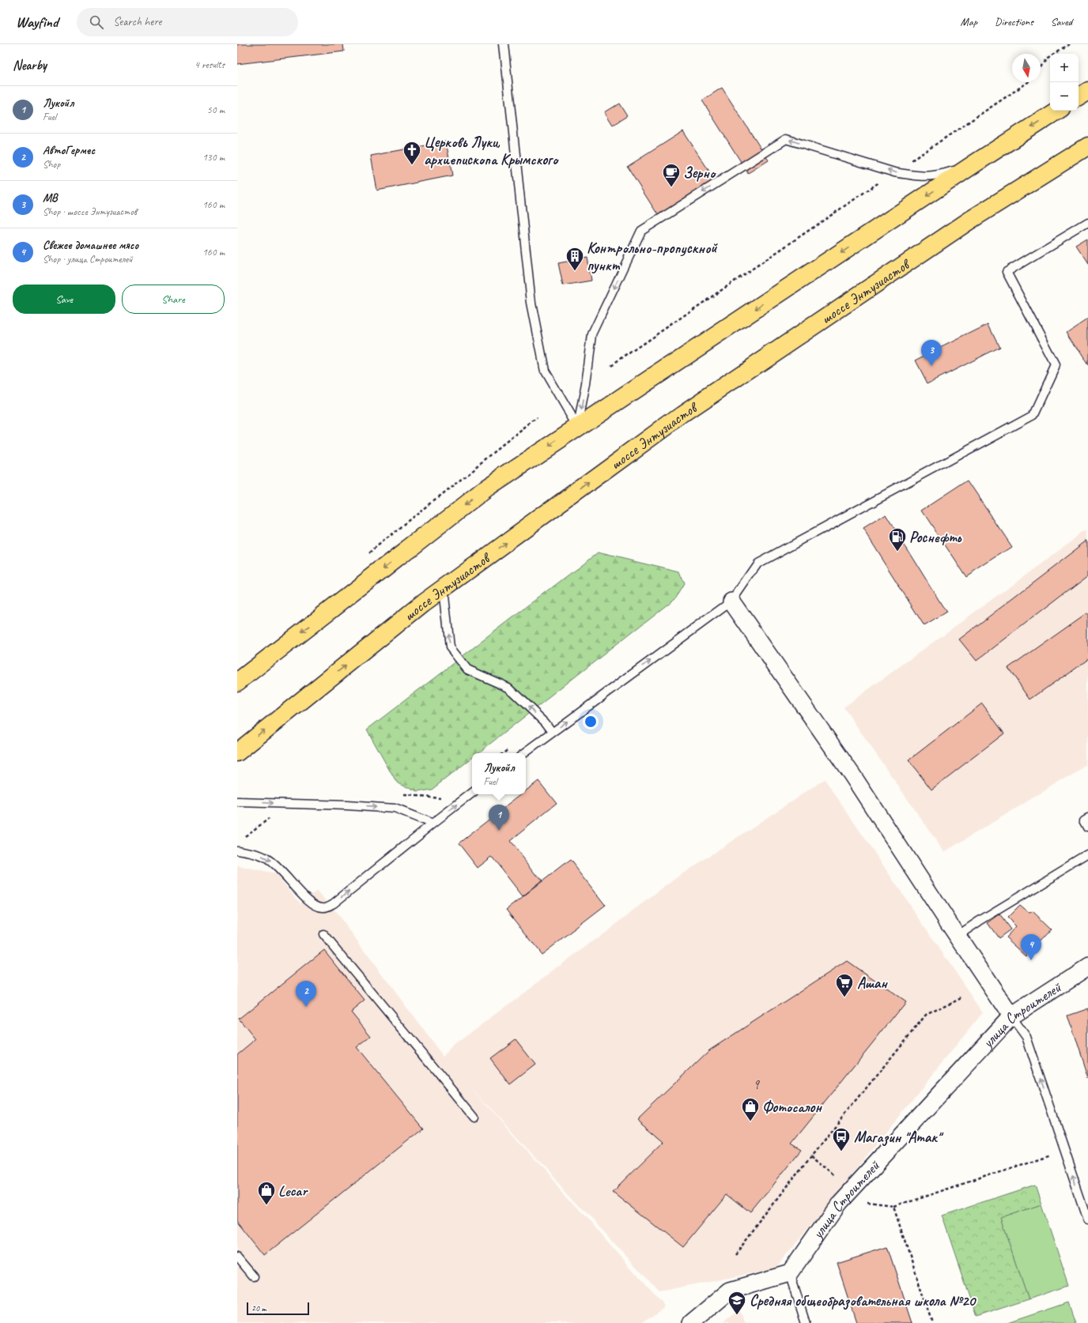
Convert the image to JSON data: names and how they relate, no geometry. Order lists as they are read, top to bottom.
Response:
{
  "streets": {
    "highway": ["шоссе Энтузиастов"],
    "street": ["улица Строителей"]
  },
  "places": {
    "church": ["Церковь Луки, архиепископа Крымского"],
    "cafe": ["Зерно"],
    "building": ["Контрольно-пропускной пункт"],
    "fuel station": ["Роснефть"],
    "supermarket": ["Ашан"],
    "shop": ["Фотосалон", "Lecar"],
    "bus stop": ["Магазин \"Атак\""],
    "school or university": ["Средняя общеобразовательная школа №20"]
  },
  "house_numbers": ["9"],
  "scale_bar": "20 m",
  "north": "bottom",
  "page": {
    "header": "Wayfind",
    "search": "Search here",
    "nav": ["Map", "Directions", "Saved"],
    "heading": ["Nearby", "4 results"],
    "map_buttons": ["+", "−"],
    "list": [
      {
        "mark": "1",
        "name": "Лукойл",
        "note": "Fuel",
        "value": "50 m"
      },
      {
        "mark": "2",
        "name": "АвтоГермес",
        "note": "Shop",
        "value": "130 m"
      },
      {
        "mark": "3",
        "name": "MB",
        "note": "Shop · шоссе Энтузиастов",
        "value": "160 m"
      },
      {
        "mark": "4",
        "name": "Свежее домашнее мясо",
        "note": "Shop · улица Строителей",
        "value": "160 m"
      }
    ],
    "buttons": ["Save", "Share"],
    "pins": [
      "3",
      "1",
      "4",
      "2"
    ],
    "popup": ["Лукойл", "Fuel"],
    "scale": "20 m"
  }
}
